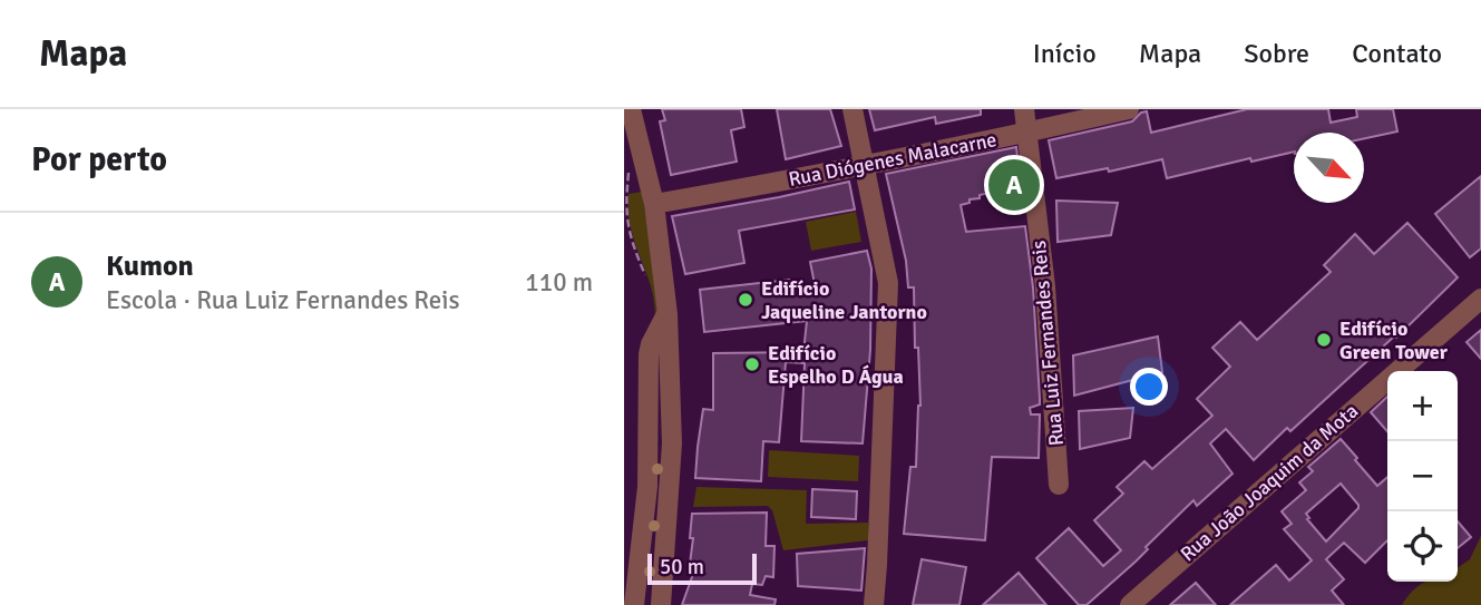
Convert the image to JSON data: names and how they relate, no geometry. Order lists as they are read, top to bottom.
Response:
{
  "streets": {
    "street": ["Rua Diógenes Malacarne", "Rua Luiz Fernandes Reis", "Rua João Joaquim da Mota"]
  },
  "crossings": [
    ["Rua Diógenes Malacarne", "Rua Luiz Fernandes Reis"]
  ],
  "places": ["Edifício Jaqueline Jantorno", "Edifício Green Tower", "Edifício Espelho D Água"],
  "scale_bar": "50 m",
  "north": "bottom right",
  "page": {
    "header": "Mapa",
    "nav": [
      "Início",
      "Mapa",
      "Sobre",
      "Contato"
    ],
    "heading": "Por perto",
    "pins": "A",
    "list": [
      {
        "mark": "A",
        "name": "Kumon",
        "note": "Escola · Rua Luiz Fernandes Reis",
        "value": "110 m"
      }
    ],
    "map_buttons": ["+", "−"],
    "scale": "50 m"
  }
}
